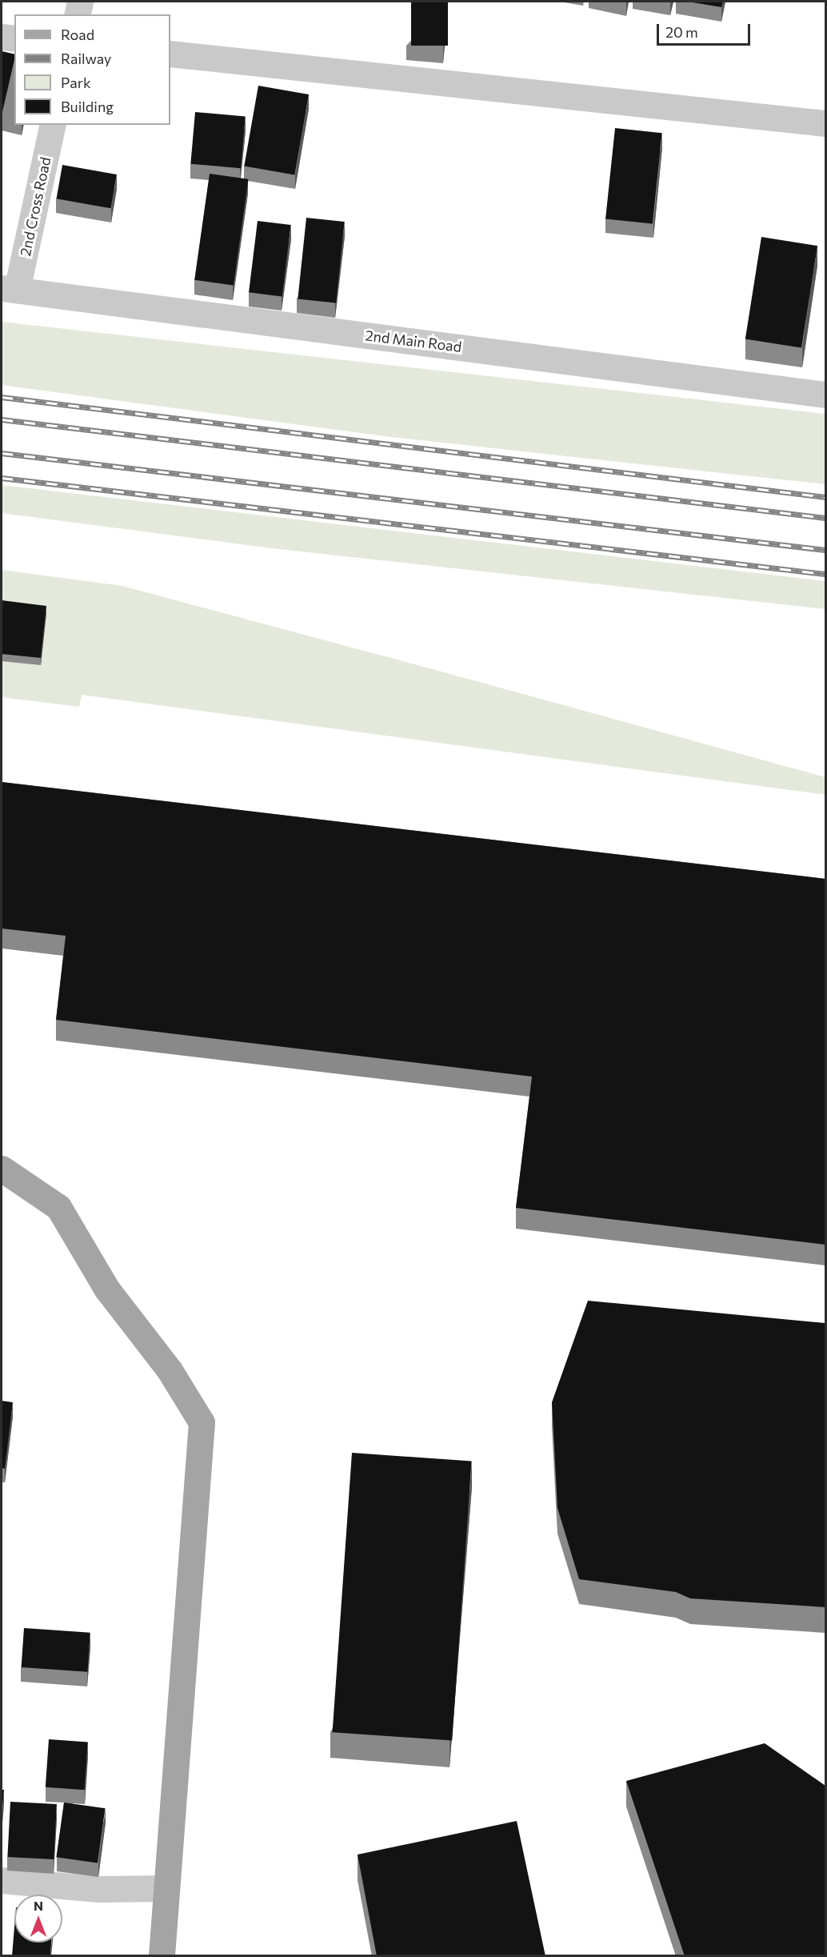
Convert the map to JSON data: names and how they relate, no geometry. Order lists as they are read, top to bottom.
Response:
{
  "streets": {
    "street": ["2nd Cross Road", "2nd Main Road"]
  },
  "crossings": [
    ["2nd Cross Road", "2nd Main Road"]
  ],
  "legend": [
    "Road",
    "Railway",
    "Park",
    "Building"
  ],
  "scale_bar": "20 m",
  "north": "top"
}
